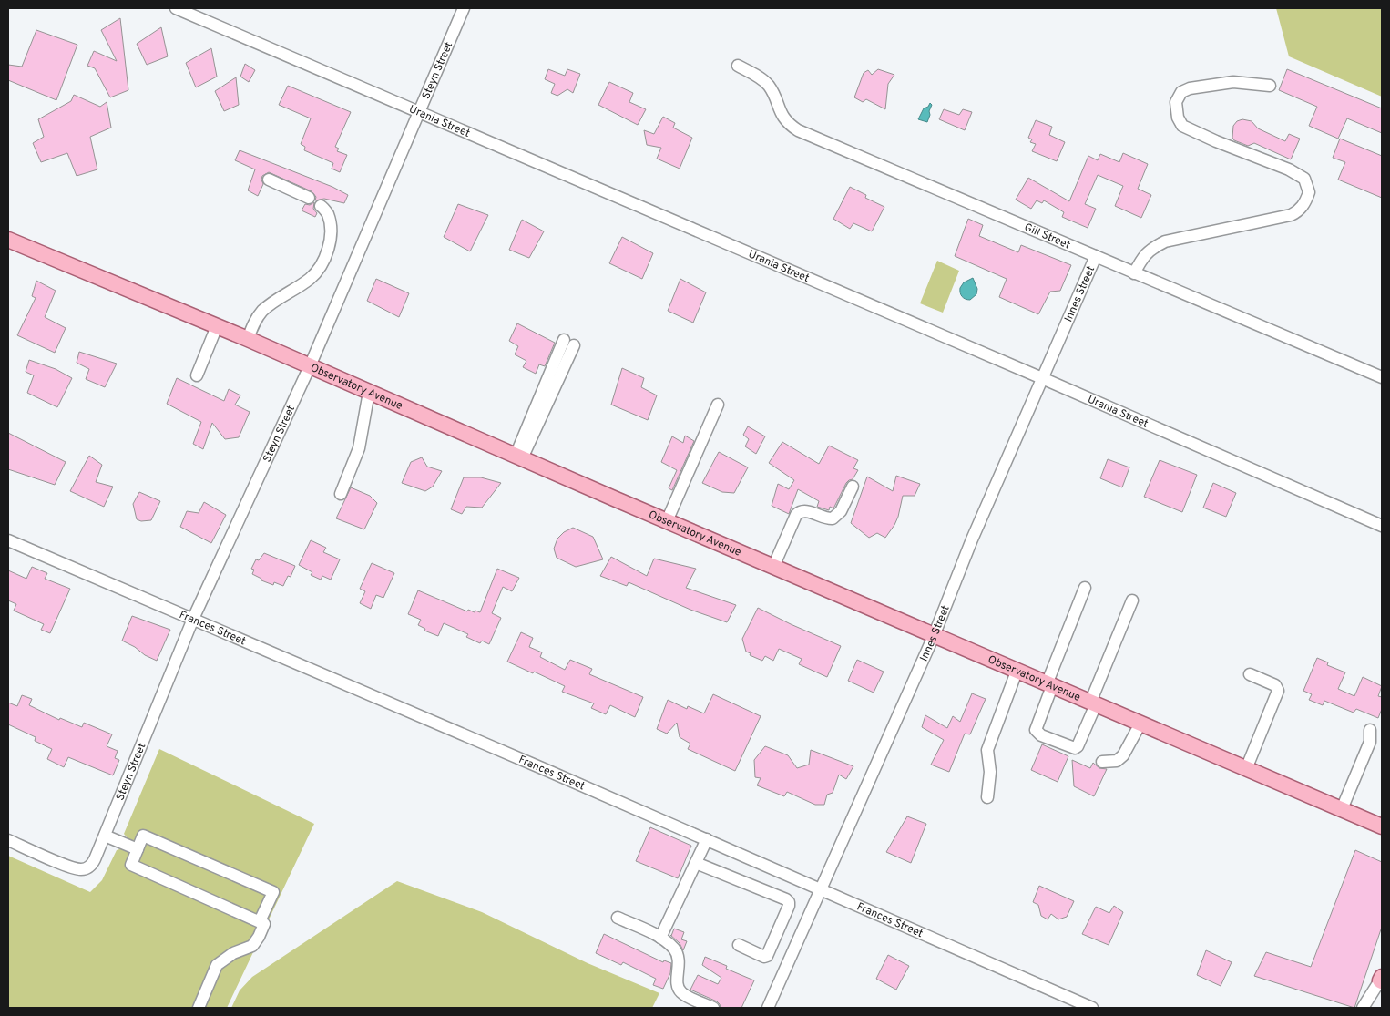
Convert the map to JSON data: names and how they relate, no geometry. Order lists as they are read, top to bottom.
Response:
{
  "streets": {
    "main road": ["Observatory Avenue"],
    "street": [
      "Steyn Street",
      "Urania Street",
      "Gill Street",
      "Innes Street",
      "Frances Street"
    ]
  },
  "crossings": [
    ["Steyn Street", "Urania Street"],
    ["Steyn Street", "Observatory Avenue"],
    ["Steyn Street", "Frances Street"],
    ["Urania Street", "Innes Street"],
    ["Gill Street", "Innes Street"],
    ["Innes Street", "Observatory Avenue"],
    ["Innes Street", "Frances Street"]
  ]
}
